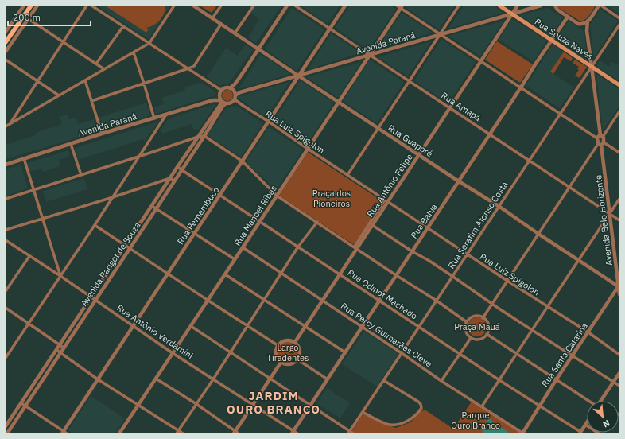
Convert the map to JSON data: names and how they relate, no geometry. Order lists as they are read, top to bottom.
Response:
{
  "streets": {
    "main road": ["Rua Souza Naves"],
    "street": [
      "Avenida Paraná",
      "Rua Amapá",
      "Rua Luiz Spigolon",
      "Rua Guaporé",
      "Rua Antônio Felipe",
      "Rua Pernambuco",
      "Rua Manoel Ribas",
      "Avenida Belo Horizonte",
      "Rua Bahia",
      "Rua Serafim Afonso Costa",
      "Avenida Parigot de Souza",
      "Rua Odinot Machado",
      "Rua Antônio Verdamini",
      "Rua Percy Guimarães Cleve",
      "Rua Santa Catarina"
    ]
  },
  "crossings": [
    ["Rua Souza Naves", "Avenida Paraná"],
    ["Rua Souza Naves", "Rua Antônio Felipe"],
    ["Rua Souza Naves", "Rua Bahia"],
    ["Rua Souza Naves", "Rua Serafim Afonso Costa"],
    ["Avenida Paraná", "Rua Amapá"],
    ["Avenida Paraná", "Rua Luiz Spigolon"],
    ["Avenida Paraná", "Rua Guaporé"],
    ["Avenida Paraná", "Rua Antônio Felipe"],
    ["Avenida Paraná", "Rua Pernambuco"],
    ["Avenida Paraná", "Rua Manoel Ribas"],
    ["Avenida Paraná", "Avenida Parigot de Souza"],
    ["Rua Amapá", "Rua Antônio Felipe"],
    ["Rua Amapá", "Rua Pernambuco"],
    ["Rua Amapá", "Rua Manoel Ribas"],
    ["Rua Amapá", "Avenida Belo Horizonte"],
    ["Rua Amapá", "Rua Bahia"],
    ["Rua Amapá", "Rua Serafim Afonso Costa"],
    ["Rua Luiz Spigolon", "Rua Antônio Felipe"],
    ["Rua Luiz Spigolon", "Rua Pernambuco"],
    ["Rua Luiz Spigolon", "Rua Manoel Ribas"],
    ["Rua Luiz Spigolon", "Rua Bahia"],
    ["Rua Luiz Spigolon", "Rua Serafim Afonso Costa"],
    ["Rua Luiz Spigolon", "Avenida Parigot de Souza"],
    ["Rua Luiz Spigolon", "Rua Santa Catarina"],
    ["Rua Guaporé", "Rua Antônio Felipe"],
    ["Rua Guaporé", "Rua Pernambuco"],
    ["Rua Guaporé", "Rua Manoel Ribas"],
    ["Rua Guaporé", "Avenida Belo Horizonte"],
    ["Rua Guaporé", "Rua Bahia"],
    ["Rua Guaporé", "Rua Serafim Afonso Costa"],
    ["Rua Guaporé", "Rua Santa Catarina"],
    ["Rua Antônio Felipe", "Rua Odinot Machado"],
    ["Rua Antônio Felipe", "Rua Percy Guimarães Cleve"],
    ["Rua Pernambuco", "Rua Odinot Machado"],
    ["Rua Pernambuco", "Rua Antônio Verdamini"],
    ["Rua Manoel Ribas", "Rua Odinot Machado"],
    ["Rua Manoel Ribas", "Rua Antônio Verdamini"],
    ["Rua Manoel Ribas", "Rua Percy Guimarães Cleve"],
    ["Avenida Belo Horizonte", "Rua Santa Catarina"],
    ["Rua Bahia", "Rua Odinot Machado"],
    ["Rua Bahia", "Rua Antônio Verdamini"],
    ["Rua Bahia", "Rua Percy Guimarães Cleve"],
    ["Rua Serafim Afonso Costa", "Rua Odinot Machado"],
    ["Rua Serafim Afonso Costa", "Rua Percy Guimarães Cleve"],
    ["Avenida Parigot de Souza", "Rua Odinot Machado"],
    ["Avenida Parigot de Souza", "Rua Antônio Verdamini"],
    ["Rua Odinot Machado", "Rua Santa Catarina"],
    ["Rua Percy Guimarães Cleve", "Rua Santa Catarina"]
  ],
  "districts": ["JARDIM OURO BRANCO"],
  "parks": [
    "Praça dos Pioneiros",
    "Praça Mauá",
    "Largo Tiradentes",
    "Parque Ouro Branco"
  ],
  "scale_bar": "200 m",
  "north": "bottom right"
}
